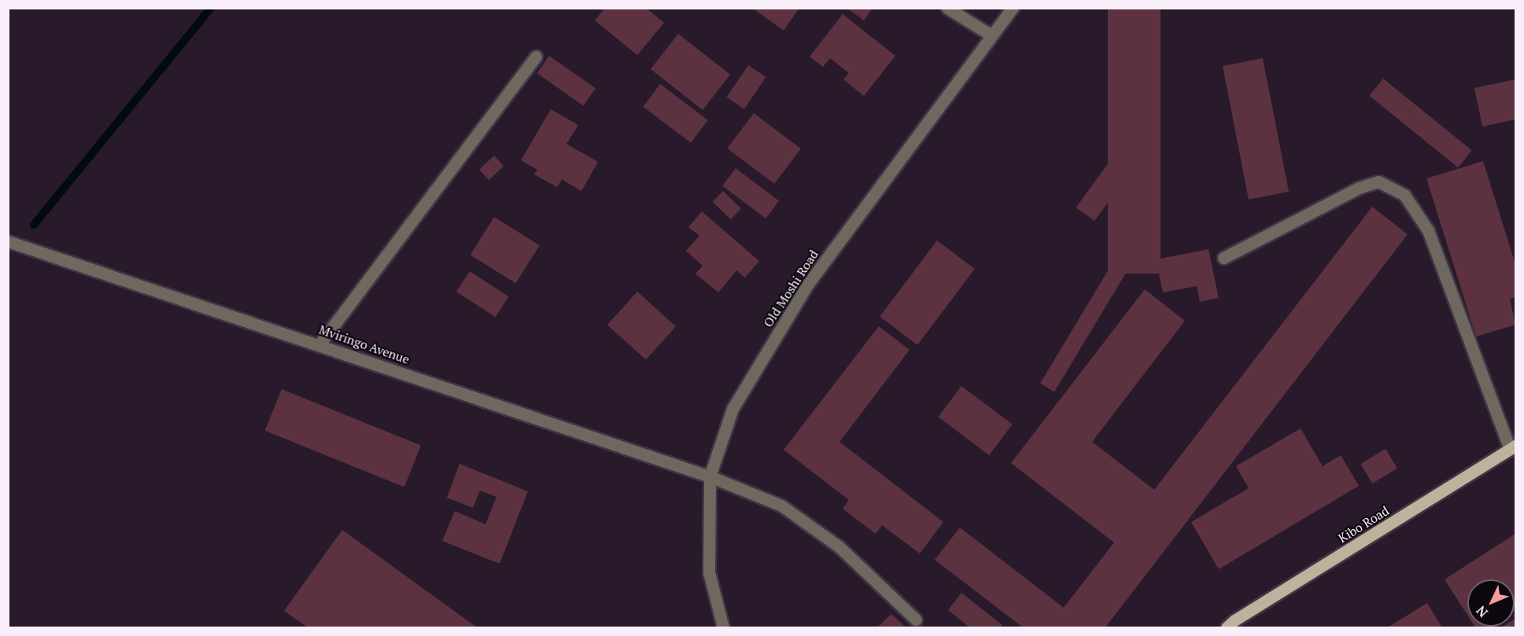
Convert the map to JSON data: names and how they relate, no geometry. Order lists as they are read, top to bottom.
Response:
{
  "streets": {
    "main road": ["Kibo Road"],
    "street": ["Old Moshi Road", "Mviringo Avenue"]
  },
  "crossings": [
    ["Old Moshi Road", "Mviringo Avenue"]
  ],
  "north": "bottom left"
}
